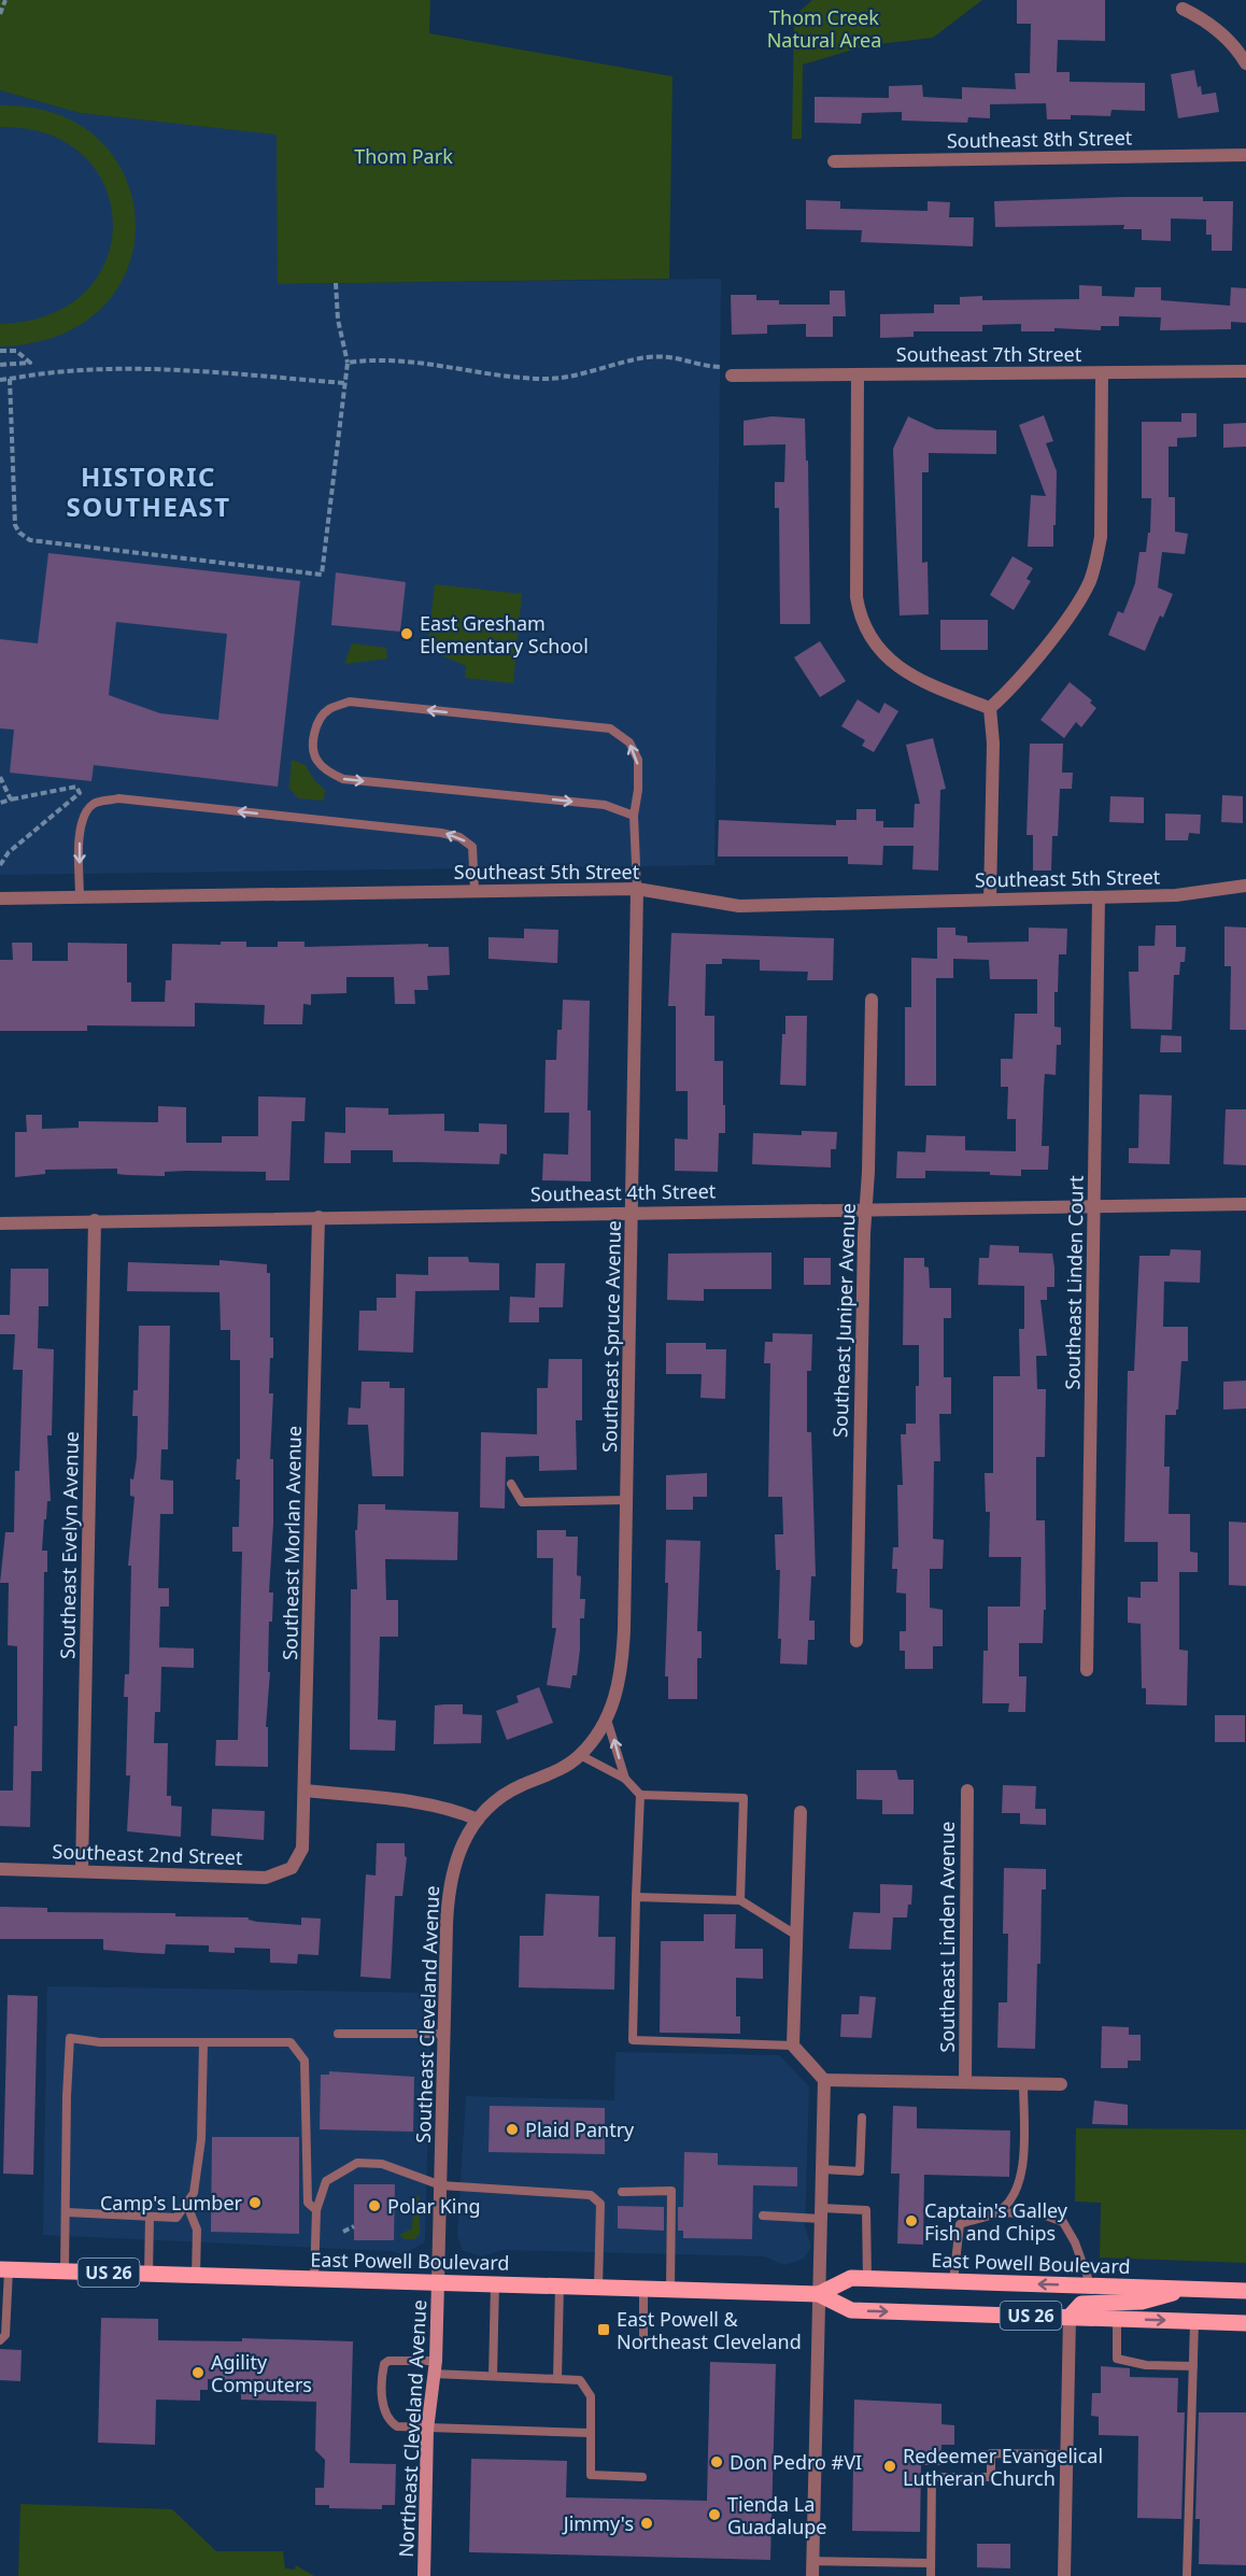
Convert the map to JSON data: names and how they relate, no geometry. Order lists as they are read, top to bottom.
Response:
{
  "streets": {
    "main road": ["East Powell Boulevard", "US 26", "Northeast Cleveland Avenue"],
    "street": [
      "Southeast 8th Street",
      "Southeast 7th Street",
      "Southeast 5th Street",
      "Southeast 4th Street",
      "Southeast Linden Court",
      "Southeast Juniper Avenue",
      "Southeast Spruce Avenue",
      "Southeast Morlan Avenue",
      "Southeast Evelyn Avenue",
      "Southeast 2nd Street",
      "Southeast Linden Avenue",
      "Southeast Cleveland Avenue"
    ]
  },
  "crossings": [
    ["Southeast 5th Street", "Southeast Linden Court"],
    ["Southeast 5th Street", "Southeast Spruce Avenue"],
    ["Southeast 4th Street", "Southeast Linden Court"],
    ["Southeast 4th Street", "Southeast Juniper Avenue"],
    ["Southeast 4th Street", "Southeast Spruce Avenue"],
    ["Southeast 4th Street", "Southeast Morlan Avenue"],
    ["Southeast 4th Street", "Southeast Evelyn Avenue"],
    ["Southeast Spruce Avenue", "Southeast Cleveland Avenue"],
    ["Southeast Morlan Avenue", "Southeast 2nd Street"],
    ["Southeast Evelyn Avenue", "Southeast 2nd Street"],
    ["Southeast Cleveland Avenue", "East Powell Boulevard"],
    ["Southeast Cleveland Avenue", "Northeast Cleveland Avenue"],
    ["East Powell Boulevard", "Northeast Cleveland Avenue"]
  ],
  "districts": ["HISTORIC SOUTHEAST"],
  "parks": ["Thom Creek Natural Area", "Thom Park"],
  "places": {
    "other": [
      "East Gresham Elementary School",
      "Plaid Pantry",
      "Camp's Lumber",
      "Polar King",
      "Captain's Galley Fish and Chips",
      "Agility Computers",
      "Don Pedro #VI",
      "Redeemer Evangelical Lutheran Church",
      "Tienda La Guadalupe",
      "Jimmy's"
    ],
    "transit": ["East Powell & Northeast Cleveland"]
  }
}
